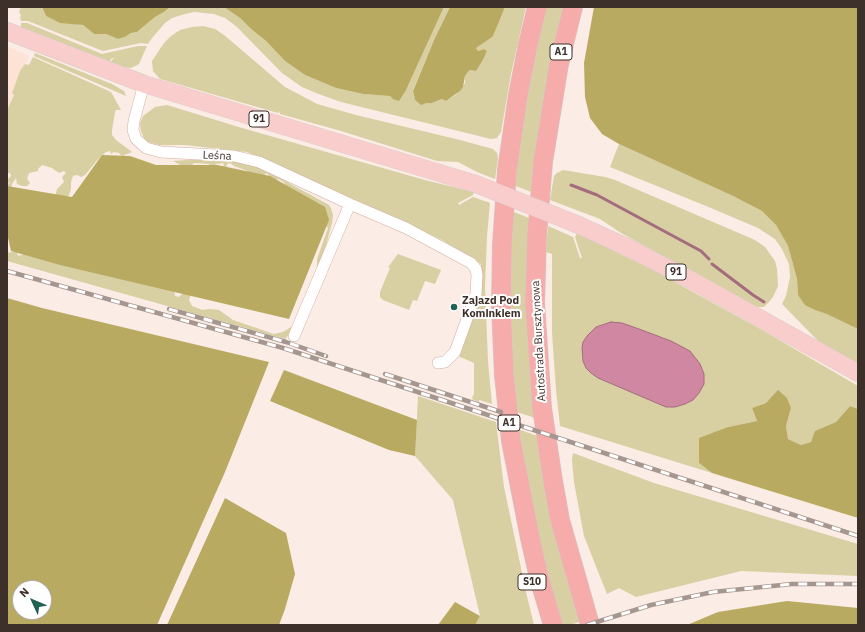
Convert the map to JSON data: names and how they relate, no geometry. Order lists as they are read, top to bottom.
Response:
{
  "streets": {
    "highway": ["A1", "Autostrada Bursztynowa", "S10"],
    "main road": ["91"],
    "street": ["Leśna"]
  },
  "crossings": [
    ["A1", "S10"],
    ["91", "Leśna"]
  ],
  "places": ["Zajazd Pod Kominkiem"],
  "north": "top left"
}
